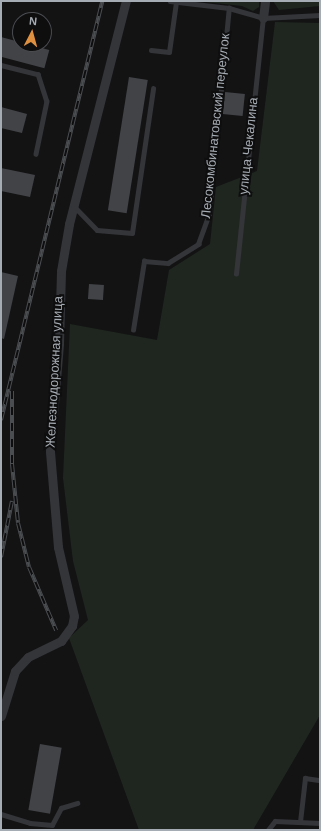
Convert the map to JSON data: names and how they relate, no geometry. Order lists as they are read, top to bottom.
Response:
{
  "streets": {
    "street": ["Железнодорожная улица"],
    "lane": ["Лесокомбинатовский переулок", "улица Чекалина"]
  },
  "north": "top"
}
